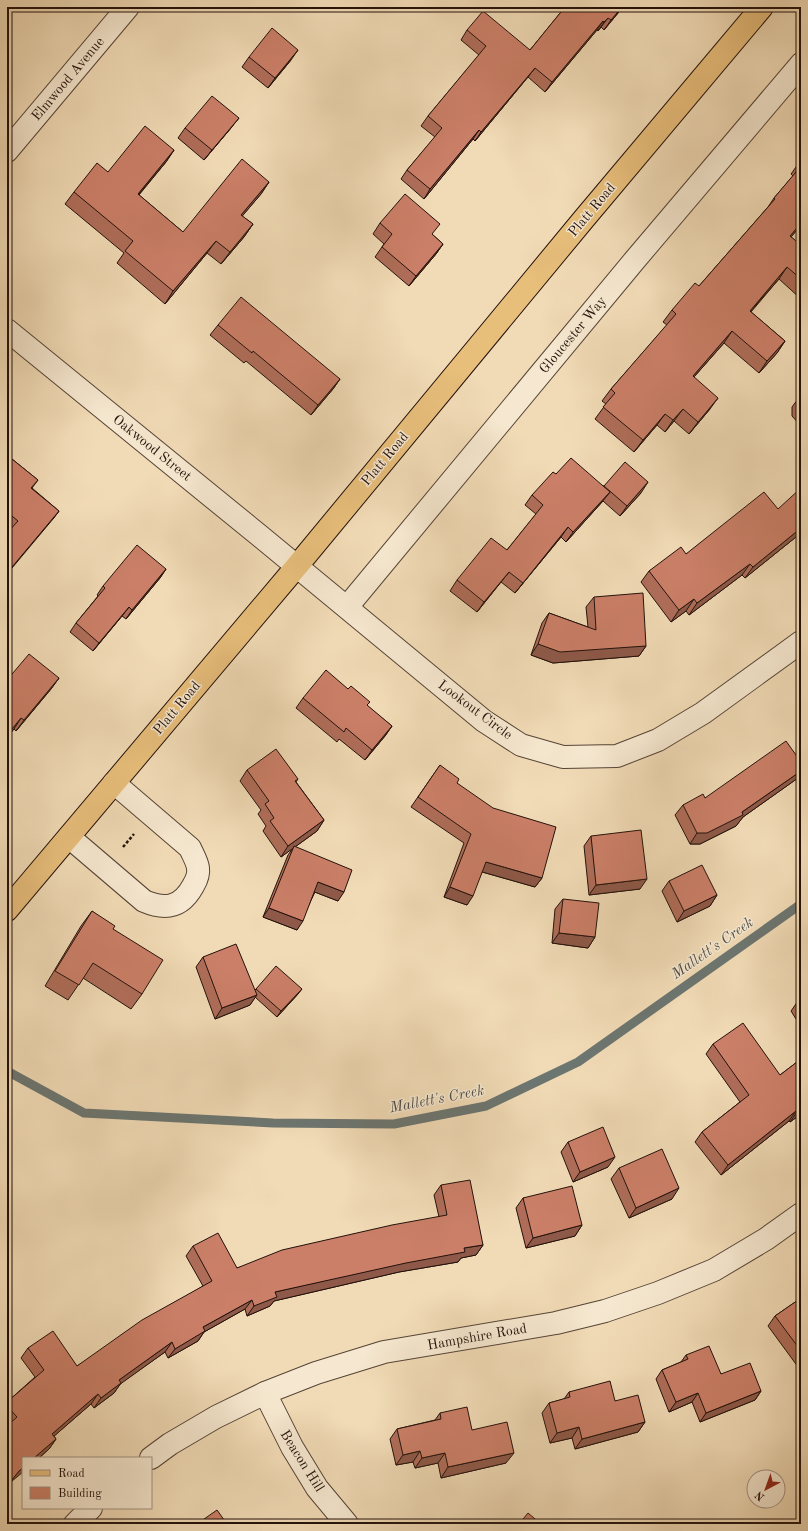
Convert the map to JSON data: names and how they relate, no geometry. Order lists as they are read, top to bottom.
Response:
{
  "streets": {
    "main road": ["Platt Road"],
    "street": [
      "Elmwood Avenue",
      "Gloucester Way",
      "Oakwood Street",
      "Lookout Circle",
      "Hampshire Road",
      "Beacon Hill"
    ]
  },
  "crossings": [
    ["Platt Road", "Oakwood Street"],
    ["Platt Road", "Lookout Circle"],
    ["Gloucester Way", "Lookout Circle"],
    ["Oakwood Street", "Lookout Circle"],
    ["Hampshire Road", "Beacon Hill"]
  ],
  "water": ["Mallett's Creek"],
  "legend": ["Road", "Building"],
  "north": "bottom left"
}
